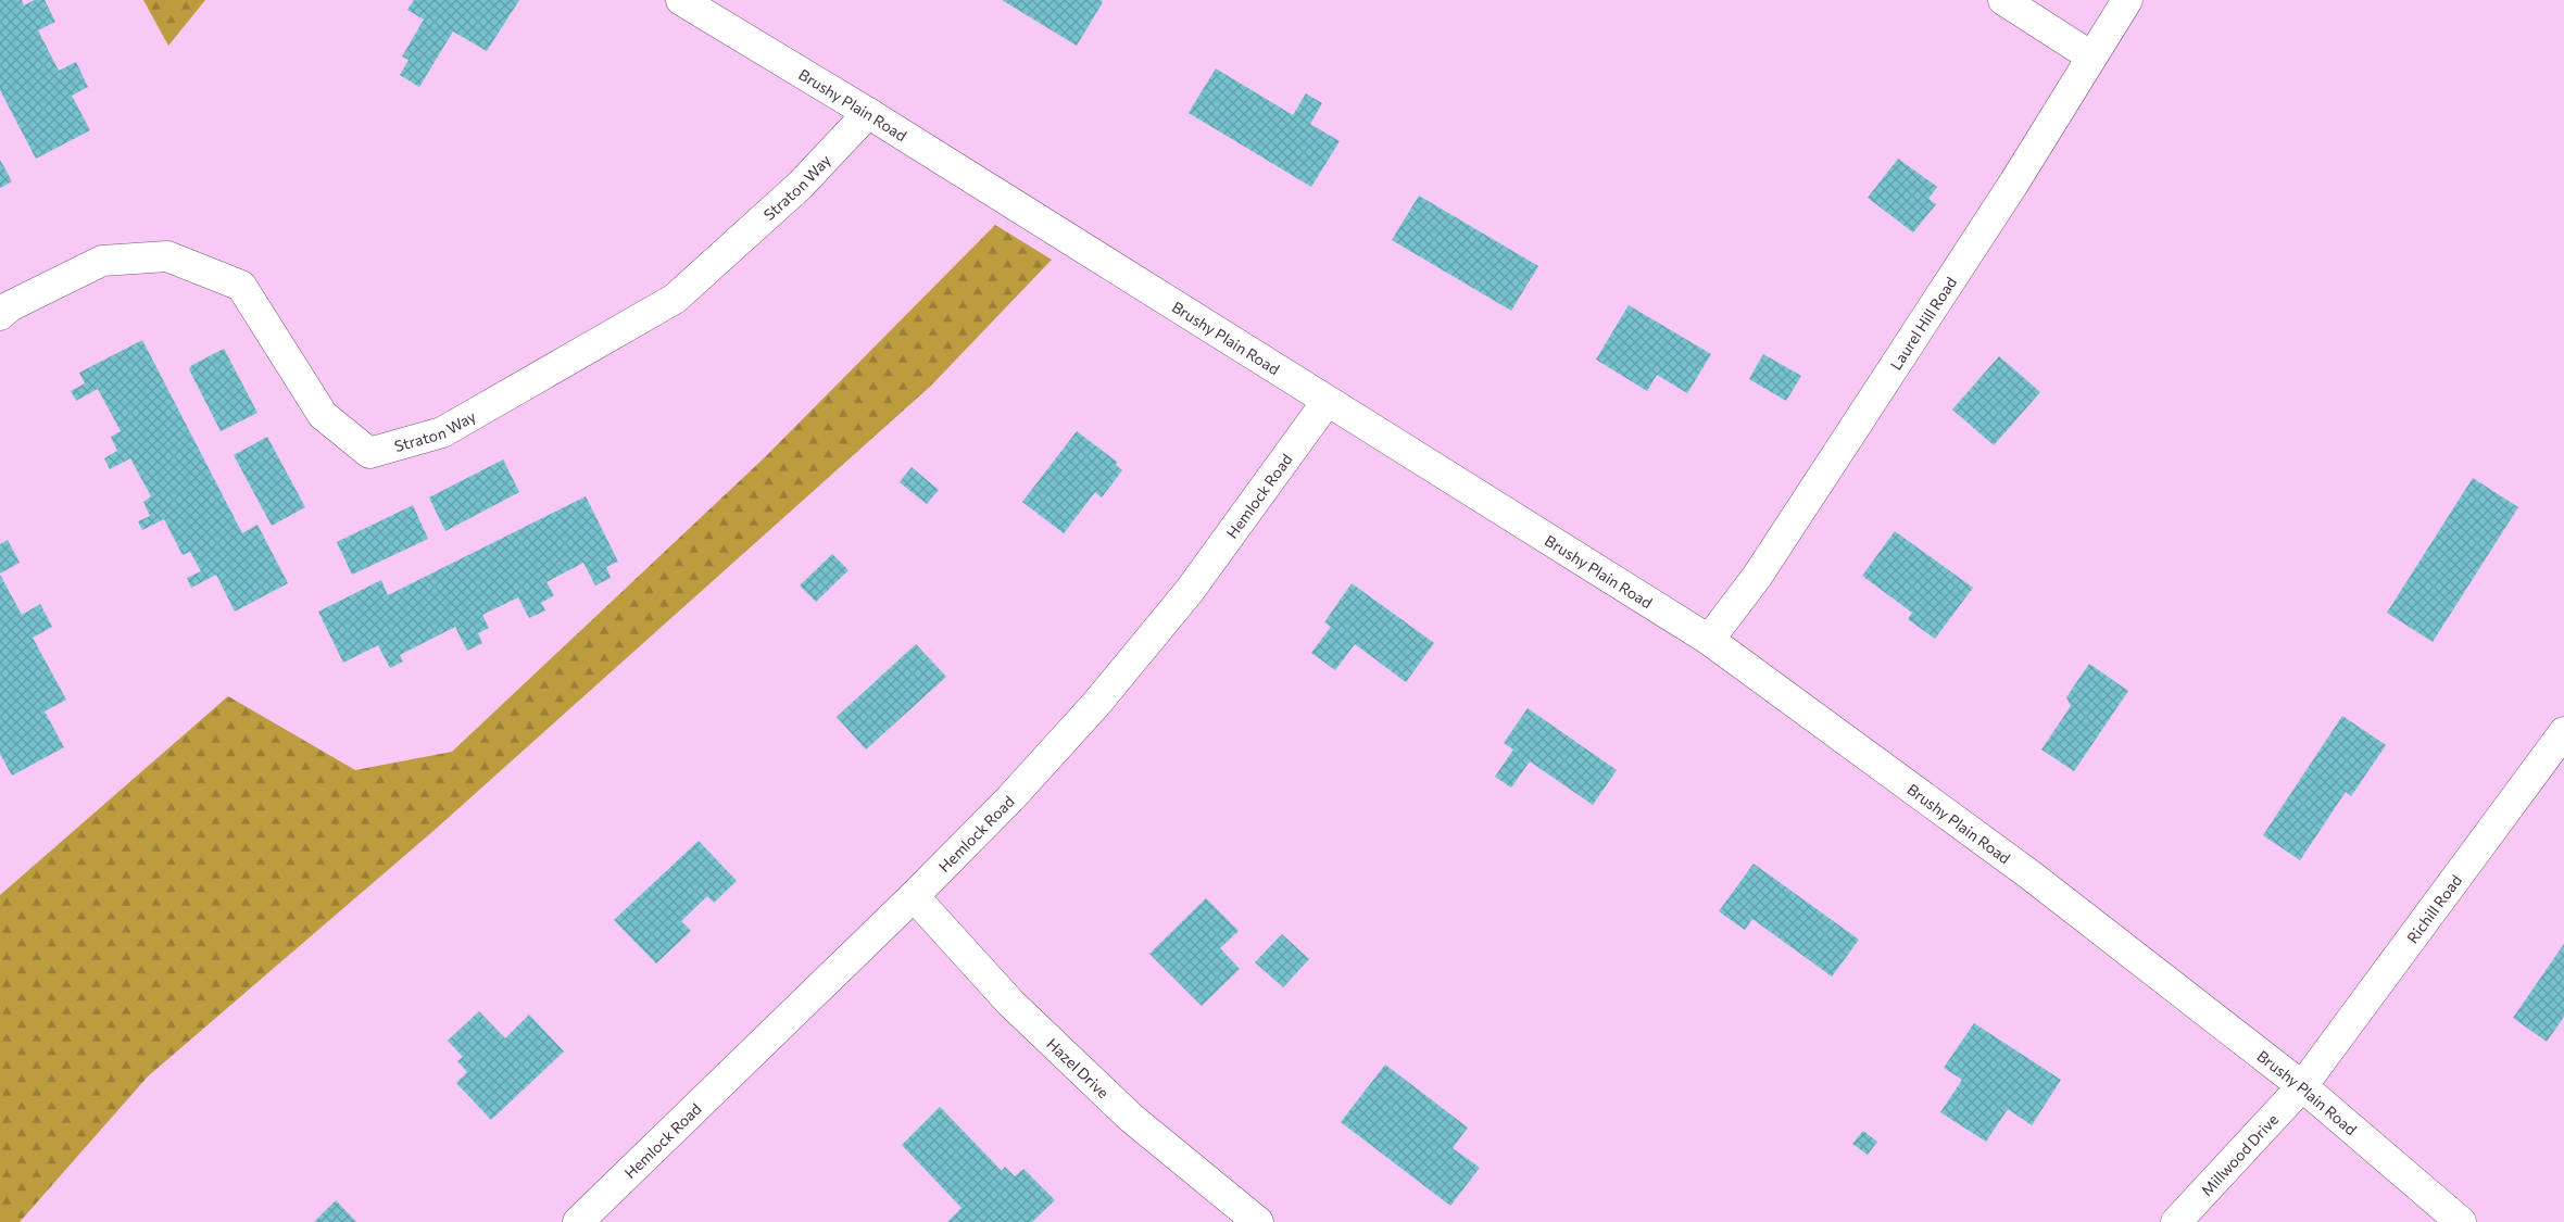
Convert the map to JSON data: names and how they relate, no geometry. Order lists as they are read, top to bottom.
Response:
{
  "streets": {
    "street": [
      "Brushy Plain Road",
      "Straton Way",
      "Laurel Hill Road",
      "Hemlock Road",
      "Richill Road",
      "Hazel Drive",
      "Millwood Drive"
    ]
  },
  "crossings": [
    ["Brushy Plain Road", "Straton Way"],
    ["Brushy Plain Road", "Laurel Hill Road"],
    ["Brushy Plain Road", "Hemlock Road"],
    ["Brushy Plain Road", "Richill Road"],
    ["Brushy Plain Road", "Millwood Drive"],
    ["Hemlock Road", "Hazel Drive"],
    ["Richill Road", "Millwood Drive"]
  ]
}
